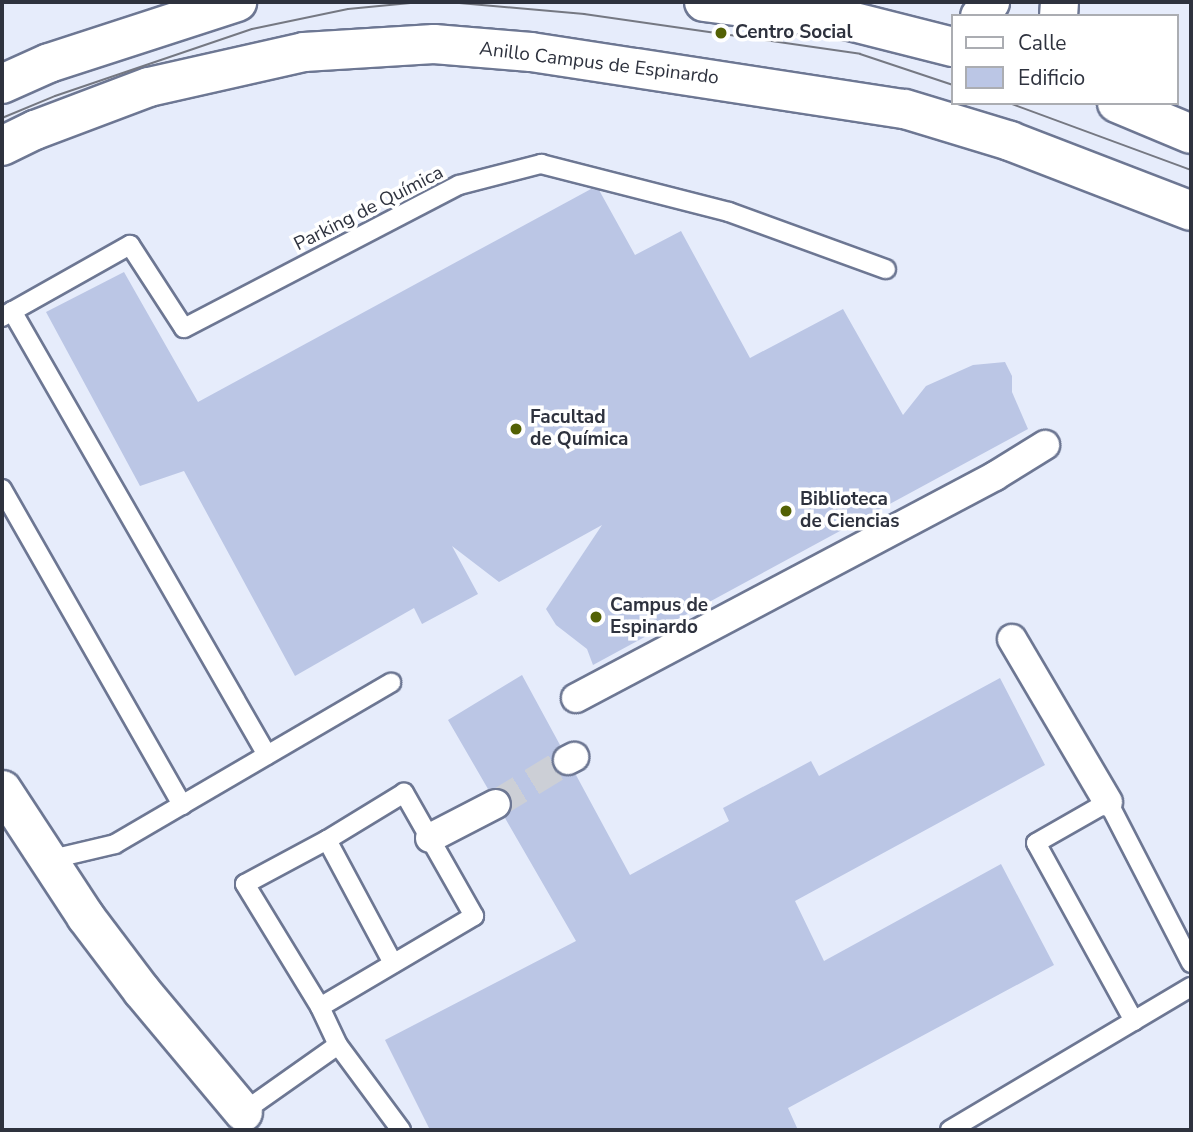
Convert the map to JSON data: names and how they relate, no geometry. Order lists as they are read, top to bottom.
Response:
{
  "streets": {
    "main road": ["Anillo Campus de Espinardo"],
    "lane": ["Parking de Química"]
  },
  "places": [
    "Centro Social",
    "Facultad de Química",
    "Biblioteca de Ciencias",
    "Campus de Espinardo"
  ],
  "legend": ["Calle", "Edificio"]
}
